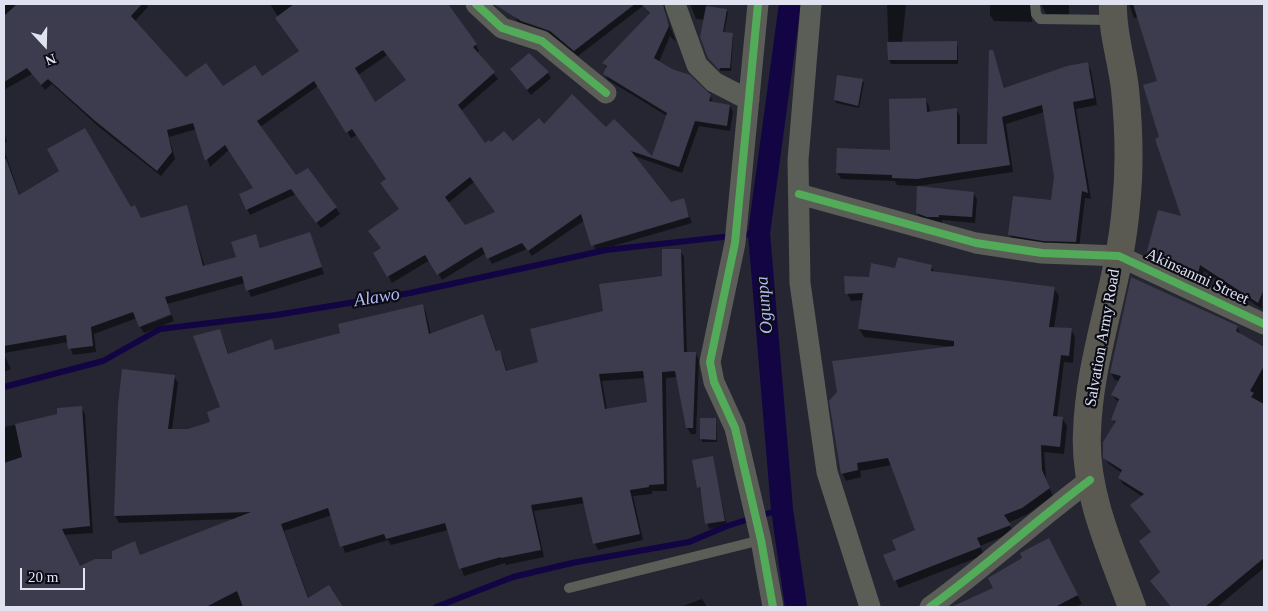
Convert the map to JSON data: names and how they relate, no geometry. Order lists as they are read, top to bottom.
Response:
{
  "streets": {
    "main road": ["Salvation Army Road"],
    "street": ["Akinsanmi Street"]
  },
  "crossings": [
    ["Akinsanmi Street", "Salvation Army Road"]
  ],
  "water": ["Alawo", "Ogunpa"],
  "scale_bar": "20 m",
  "north": "bottom"
}
